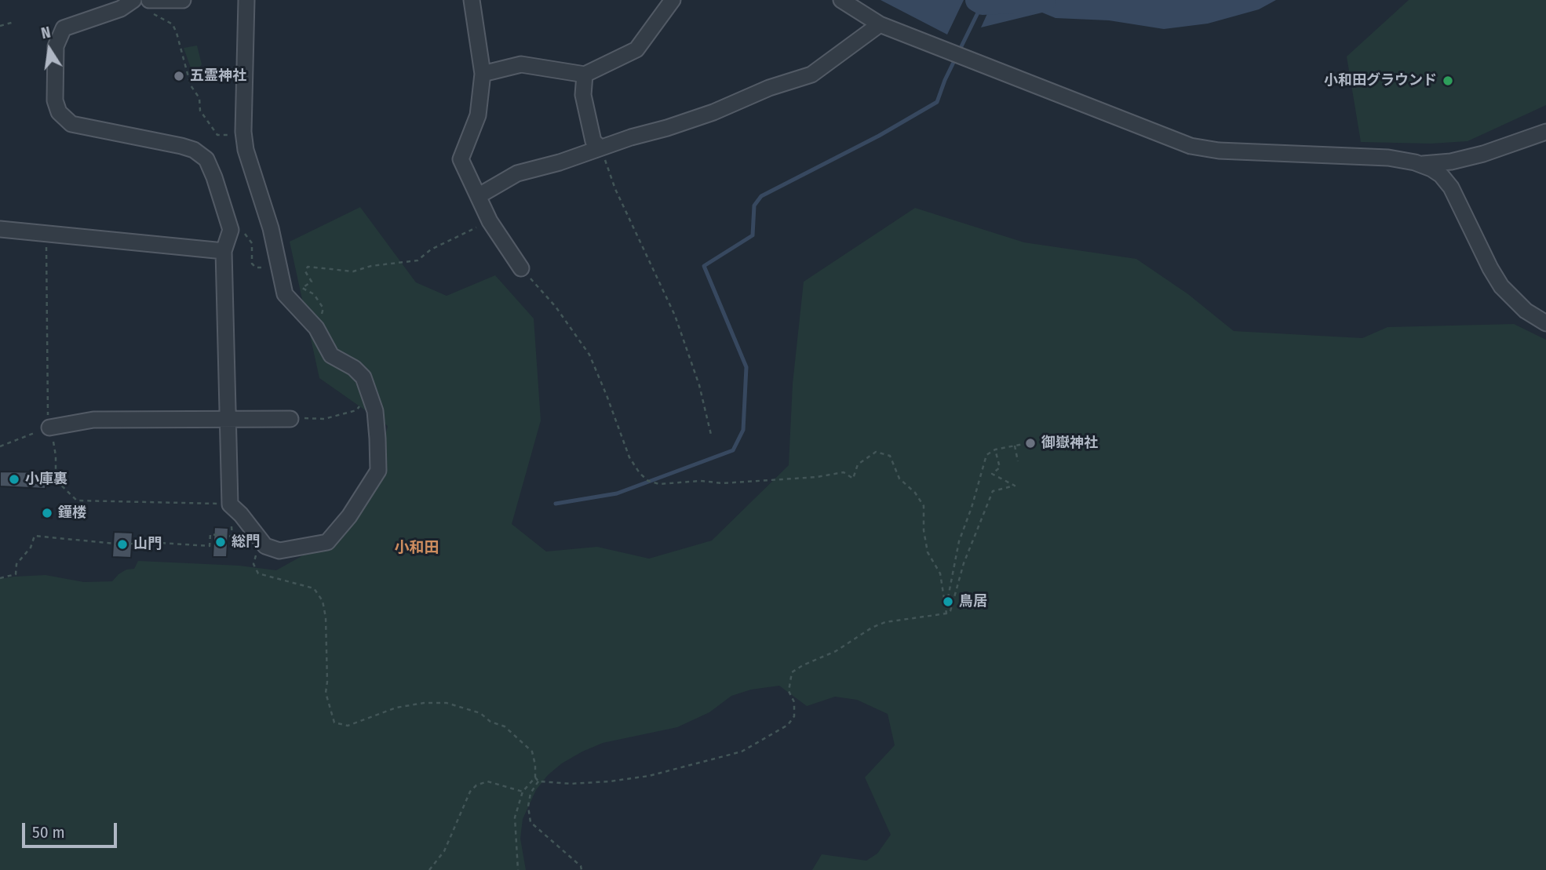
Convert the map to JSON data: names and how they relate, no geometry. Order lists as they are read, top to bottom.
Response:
{
  "districts": ["小和田"],
  "places": [
    "五霊神社",
    "小和田グラウンド",
    "御嶽神社",
    "小庫裏",
    "鐘楼",
    "総門",
    "山門",
    "鳥居"
  ],
  "scale_bar": "50 m",
  "north": "top"
}
